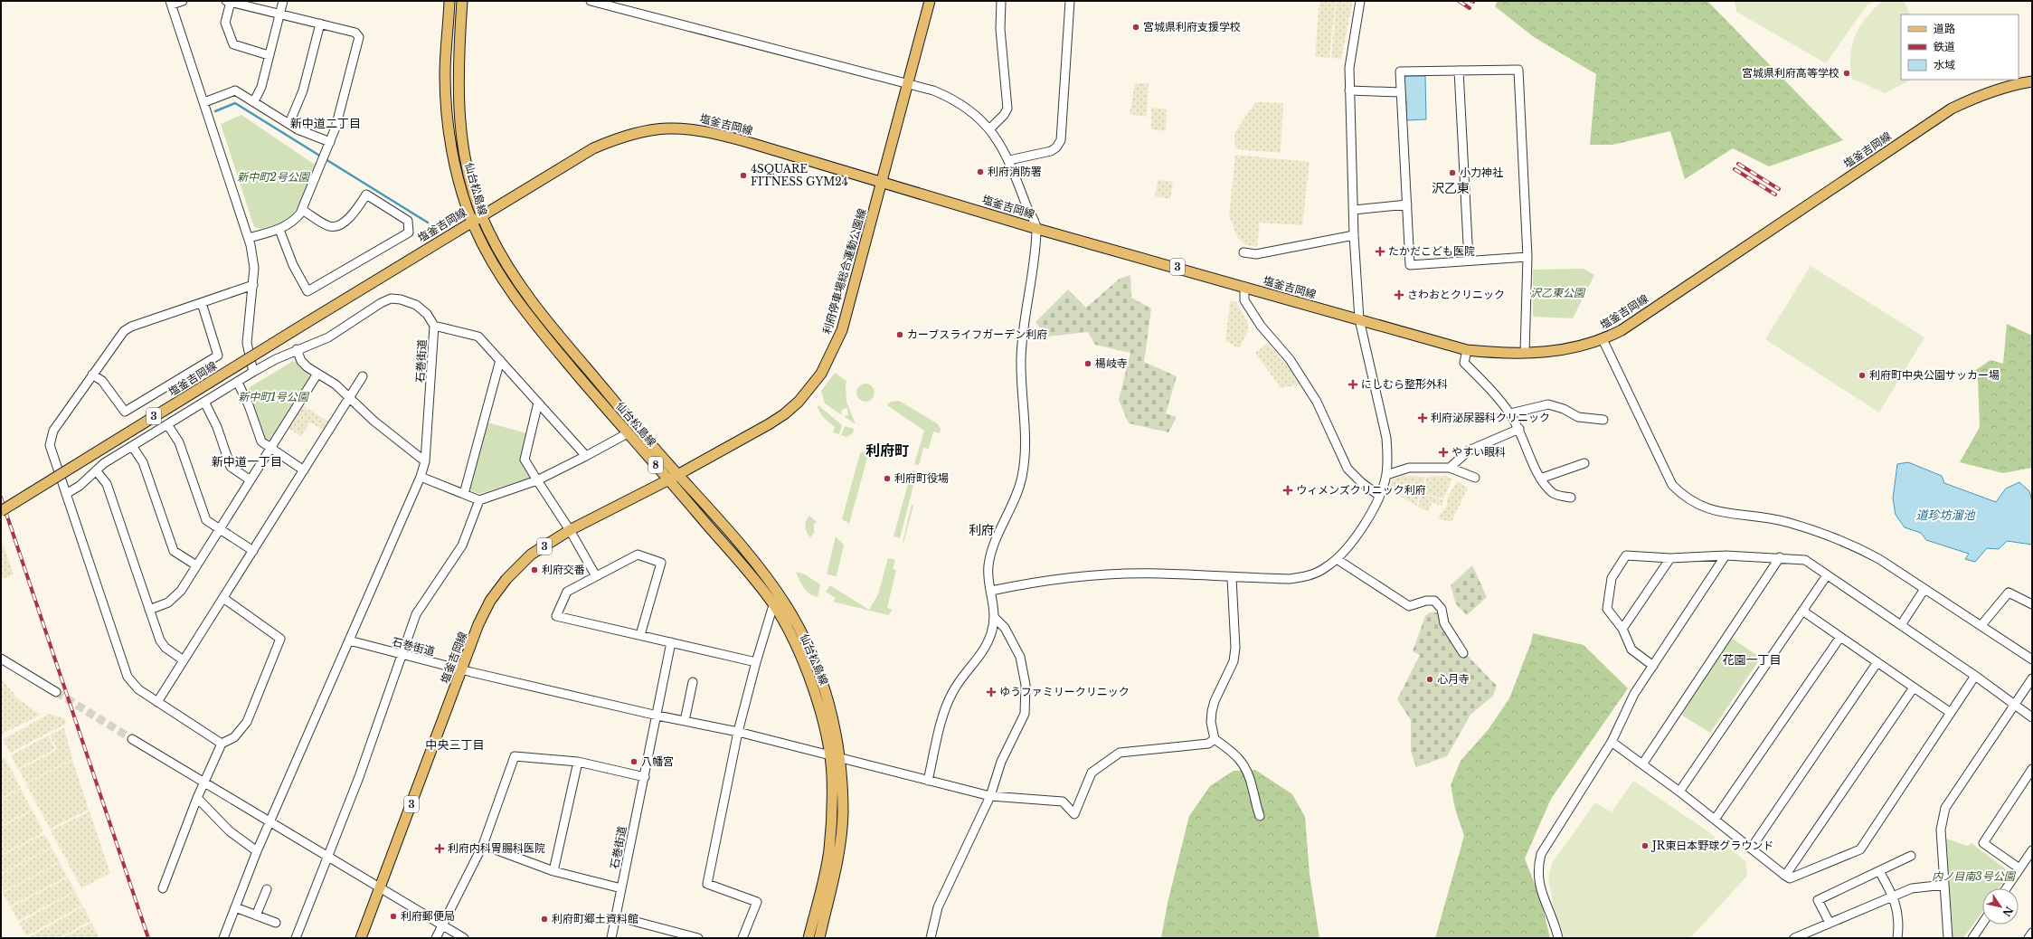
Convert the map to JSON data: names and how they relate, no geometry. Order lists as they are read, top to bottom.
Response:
{
  "streets": {
    "main road": [
      "塩釜吉岡線",
      "仙台松島線",
      "3",
      "利府停車場総合運動公園線",
      "8"
    ],
    "street": ["石巻街道"]
  },
  "crossings": [
    ["塩釜吉岡線", "仙台松島線"],
    ["塩釜吉岡線", "利府停車場総合運動公園線"],
    ["塩釜吉岡線", "石巻街道"],
    ["仙台松島線", "利府停車場総合運動公園線"]
  ],
  "districts": [
    "新中道二丁目",
    "沢乙東",
    "利府町",
    "新中道一丁目",
    "利府",
    "花園一丁目",
    "中央三丁目"
  ],
  "water": ["道珍坊溜池"],
  "parks": [
    "新中町2号公園",
    "沢乙東公園",
    "新中町1号公園",
    "内ノ目南3号公園"
  ],
  "places": {
    "other": [
      "宮城県利府支援学校",
      "宮城県利府高等学校",
      "利府消防署",
      "小力神社",
      "4SQUARE FITNESS GYM24",
      "カーブスライフガーデン利府",
      "楊岐寺",
      "利府町中央公園サッカー場",
      "利府町役場",
      "利府交番",
      "心月寺",
      "八幡宮",
      "JR東日本野球グラウンド",
      "利府郵便局",
      "利府町郷土資料館"
    ],
    "health": [
      "たかだこども医院",
      "さわおとクリニック",
      "にしむら整形外科",
      "利府泌尿器科クリニック",
      "やすい眼科",
      "ウィメンズクリニック利府",
      "ゆうファミリークリニック",
      "利府内科胃腸科医院"
    ]
  },
  "legend": ["道路", "鉄道", "水域"],
  "north": "bottom right"
}
